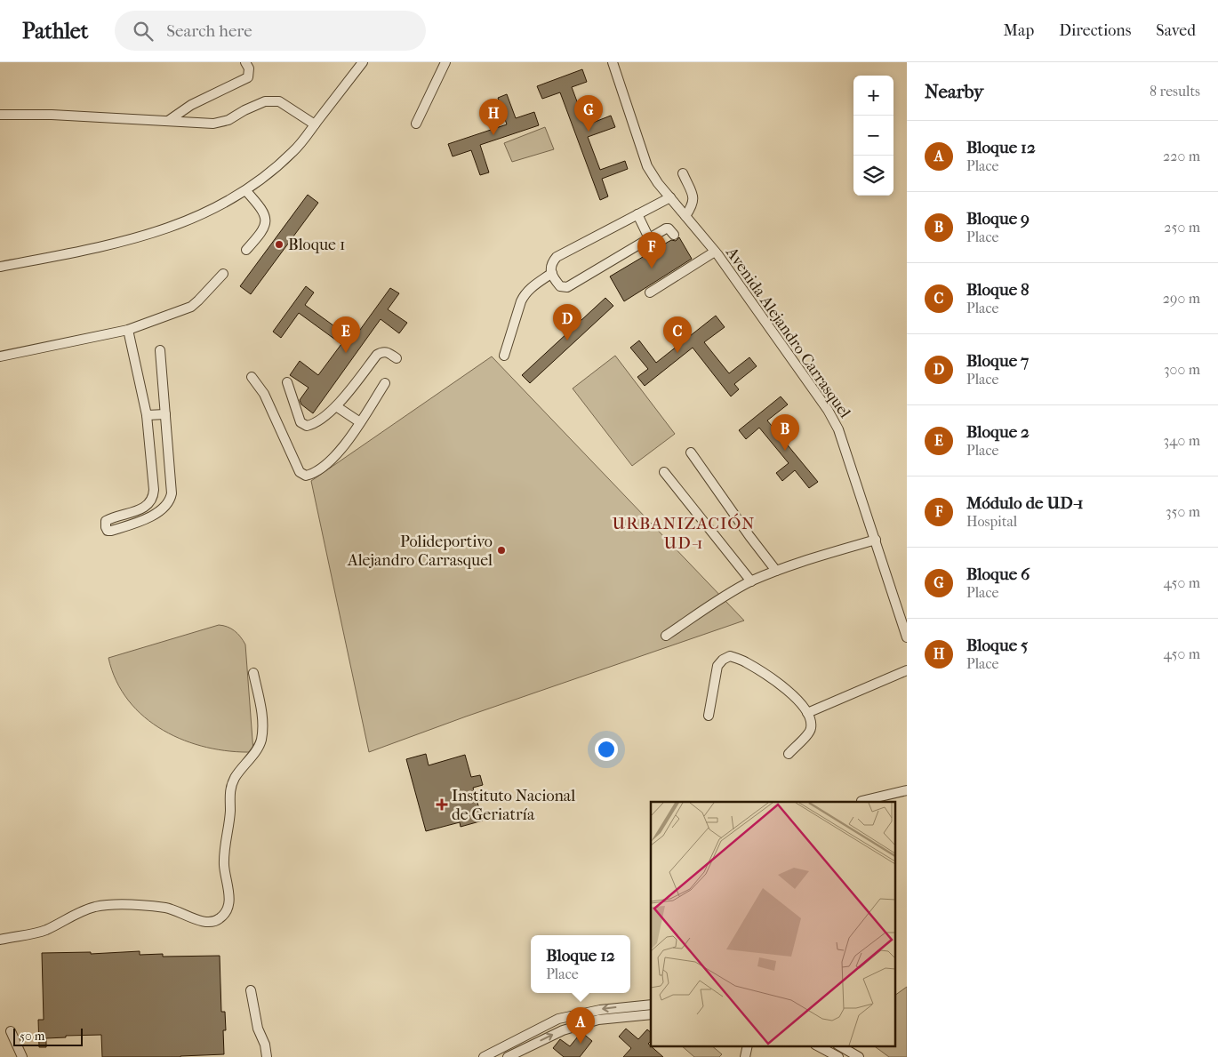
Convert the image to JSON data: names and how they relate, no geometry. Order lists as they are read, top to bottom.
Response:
{
  "streets": {
    "street": ["Avenida Alejandro Carrasquel"]
  },
  "districts": ["URBANIZACIÓN UD-1"],
  "places": {
    "other": ["Bloque 1", "Polideportivo Alejandro Carrasquel"],
    "health": ["Instituto Nacional de Geriatría"]
  },
  "scale_bar": "50 m",
  "page": {
    "header": "Pathlet",
    "search": "Search here",
    "nav": ["Map", "Directions", "Saved"],
    "heading": ["Nearby", "8 results"],
    "map_buttons": ["+", "−"],
    "pins": [
      "G",
      "H",
      "F",
      "D",
      "C",
      "E",
      "B",
      "A"
    ],
    "list": [
      {
        "mark": "A",
        "name": "Bloque 12",
        "note": "Place",
        "value": "220 m"
      },
      {
        "mark": "B",
        "name": "Bloque 9",
        "note": "Place",
        "value": "250 m"
      },
      {
        "mark": "C",
        "name": "Bloque 8",
        "note": "Place",
        "value": "290 m"
      },
      {
        "mark": "D",
        "name": "Bloque 7",
        "note": "Place",
        "value": "300 m"
      },
      {
        "mark": "E",
        "name": "Bloque 2",
        "note": "Place",
        "value": "340 m"
      },
      {
        "mark": "F",
        "name": "Módulo de UD-1",
        "note": "Hospital",
        "value": "350 m"
      },
      {
        "mark": "G",
        "name": "Bloque 6",
        "note": "Place",
        "value": "450 m"
      },
      {
        "mark": "H",
        "name": "Bloque 5",
        "note": "Place",
        "value": "450 m"
      }
    ],
    "popup": ["Bloque 12", "Place"],
    "scale": "50 m"
  }
}
